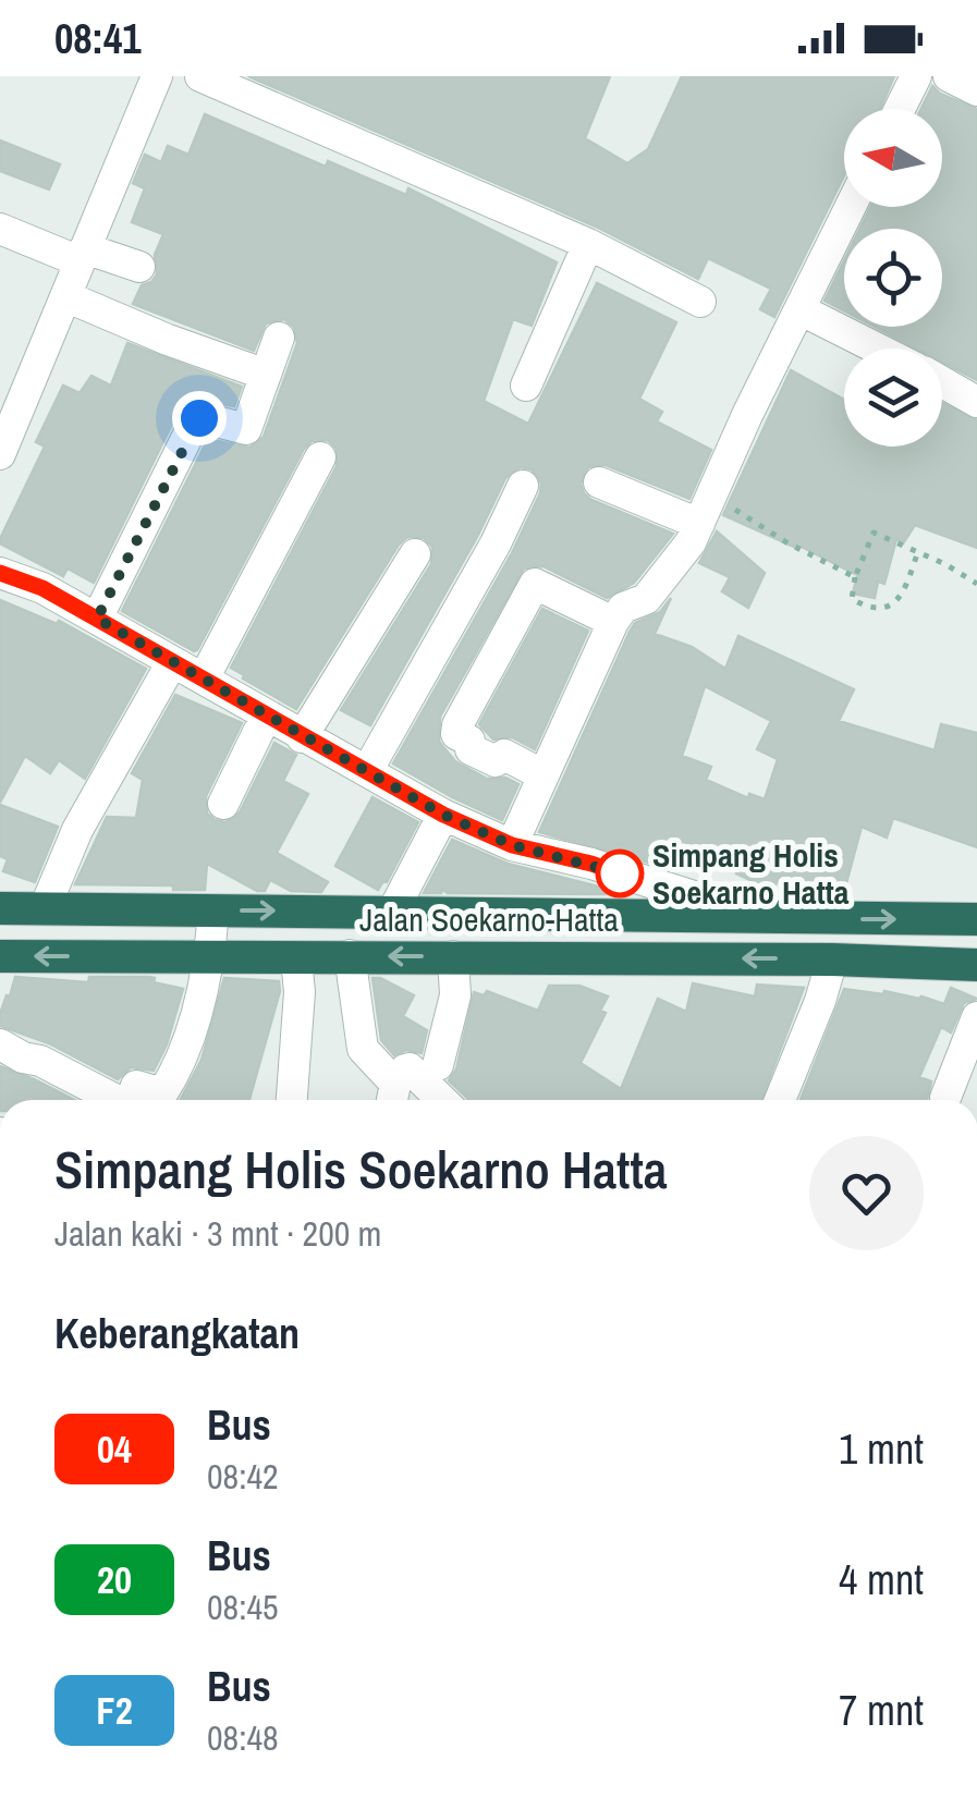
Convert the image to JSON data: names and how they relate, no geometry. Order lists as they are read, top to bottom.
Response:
{
  "streets": {
    "highway": ["Jalan Soekarno-Hatta"]
  },
  "places": ["Simpang Holis Soekarno Hatta"],
  "lines": ["bus line 04"],
  "north": "left",
  "page": {
    "status": "08:41",
    "heading": [
      ["Simpang Holis Soekarno Hatta", "Jalan kaki · 3 mnt · 200 m"],
      "Keberangkatan"
    ],
    "list": [
      {
        "mark": "04",
        "name": "Bus",
        "note": "08:42",
        "value": "1 mnt"
      },
      {
        "mark": "20",
        "name": "Bus",
        "note": "08:45",
        "value": "4 mnt"
      },
      {
        "mark": "F2",
        "name": "Bus",
        "note": "08:48",
        "value": "7 mnt"
      }
    ]
  }
}
